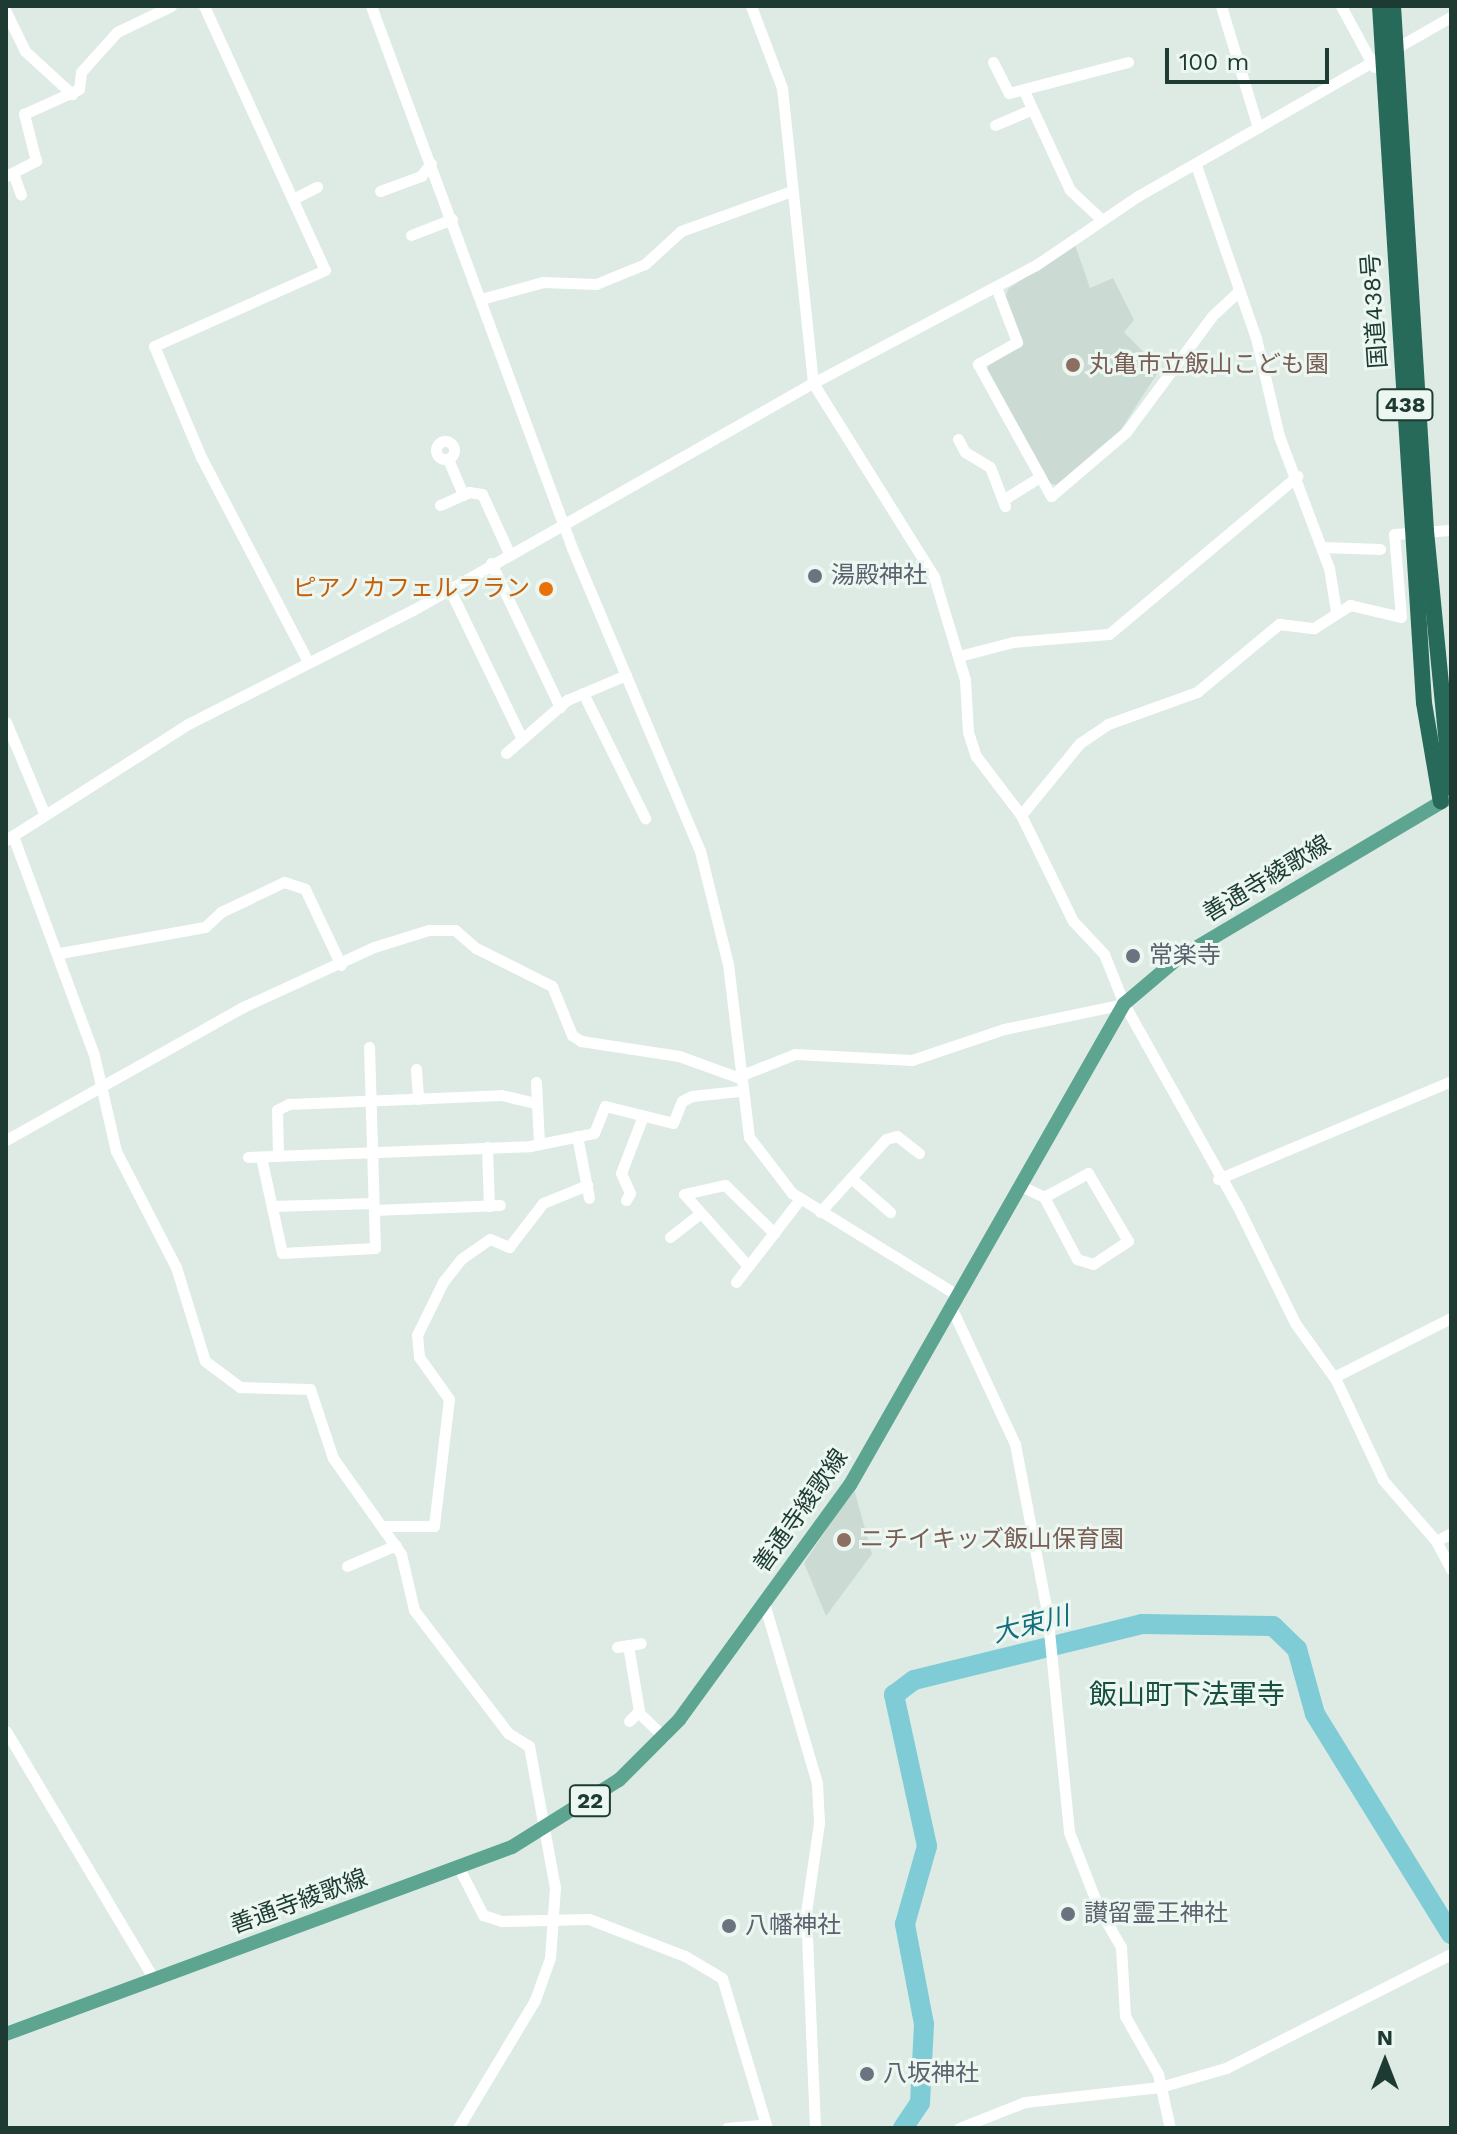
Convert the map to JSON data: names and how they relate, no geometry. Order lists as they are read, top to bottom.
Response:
{
  "streets": {
    "highway": ["国道438号", "438"],
    "main road": ["善通寺綾歌線", "22"]
  },
  "crossings": [
    ["国道438号", "善通寺綾歌線"]
  ],
  "districts": ["飯山町下法軍寺"],
  "water": ["大束川"],
  "places": [
    "丸亀市立飯山こども園",
    "湯殿神社",
    "ピアノカフェルフラン",
    "常楽寺",
    "ニチイキッズ飯山保育園",
    "讃留霊王神社",
    "八幡神社",
    "八坂神社"
  ],
  "scale_bar": "100 m",
  "north": "top"
}
